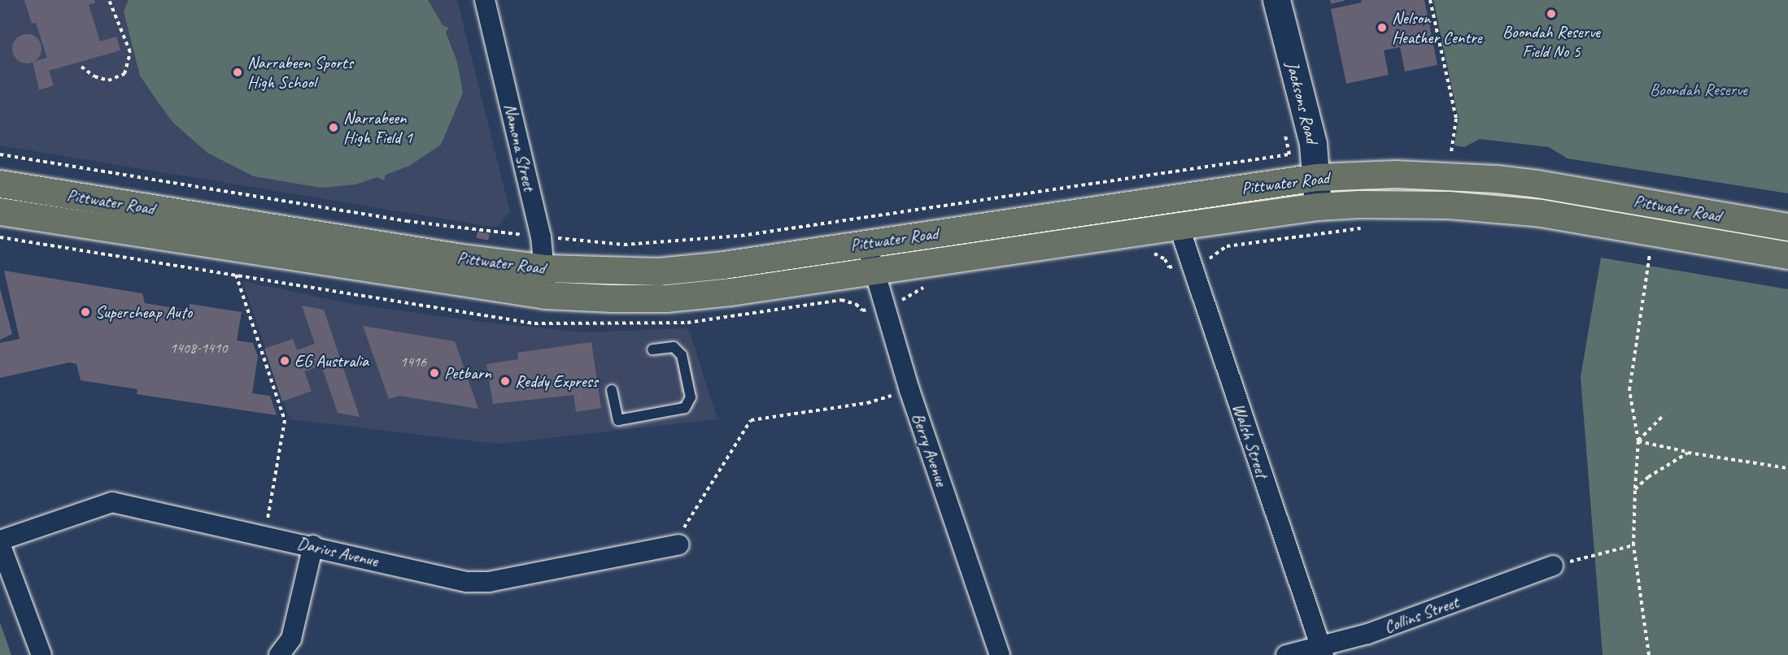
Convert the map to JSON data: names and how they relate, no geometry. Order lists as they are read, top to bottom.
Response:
{
  "streets": {
    "highway": ["Pittwater Road"],
    "street": [
      "Jacksons Road",
      "Namona Street",
      "Walsh Street",
      "Berry Avenue",
      "Darius Avenue",
      "Collins Street"
    ]
  },
  "crossings": [
    ["Jacksons Road", "Pittwater Road"],
    ["Namona Street", "Pittwater Road"],
    ["Pittwater Road", "Walsh Street"],
    ["Pittwater Road", "Berry Avenue"],
    ["Walsh Street", "Collins Street"]
  ],
  "parks": ["Boondah Reserve"],
  "places": [
    "Boondah Reserve Field No 5",
    "Nelson Heather Centre",
    "Narrabeen Sports High School",
    "Narrabeen High Field 1",
    "Supercheap Auto",
    "EG Australia",
    "Petbarn",
    "Reddy Express"
  ],
  "house_numbers": ["1408-1410", "1416"]
}
